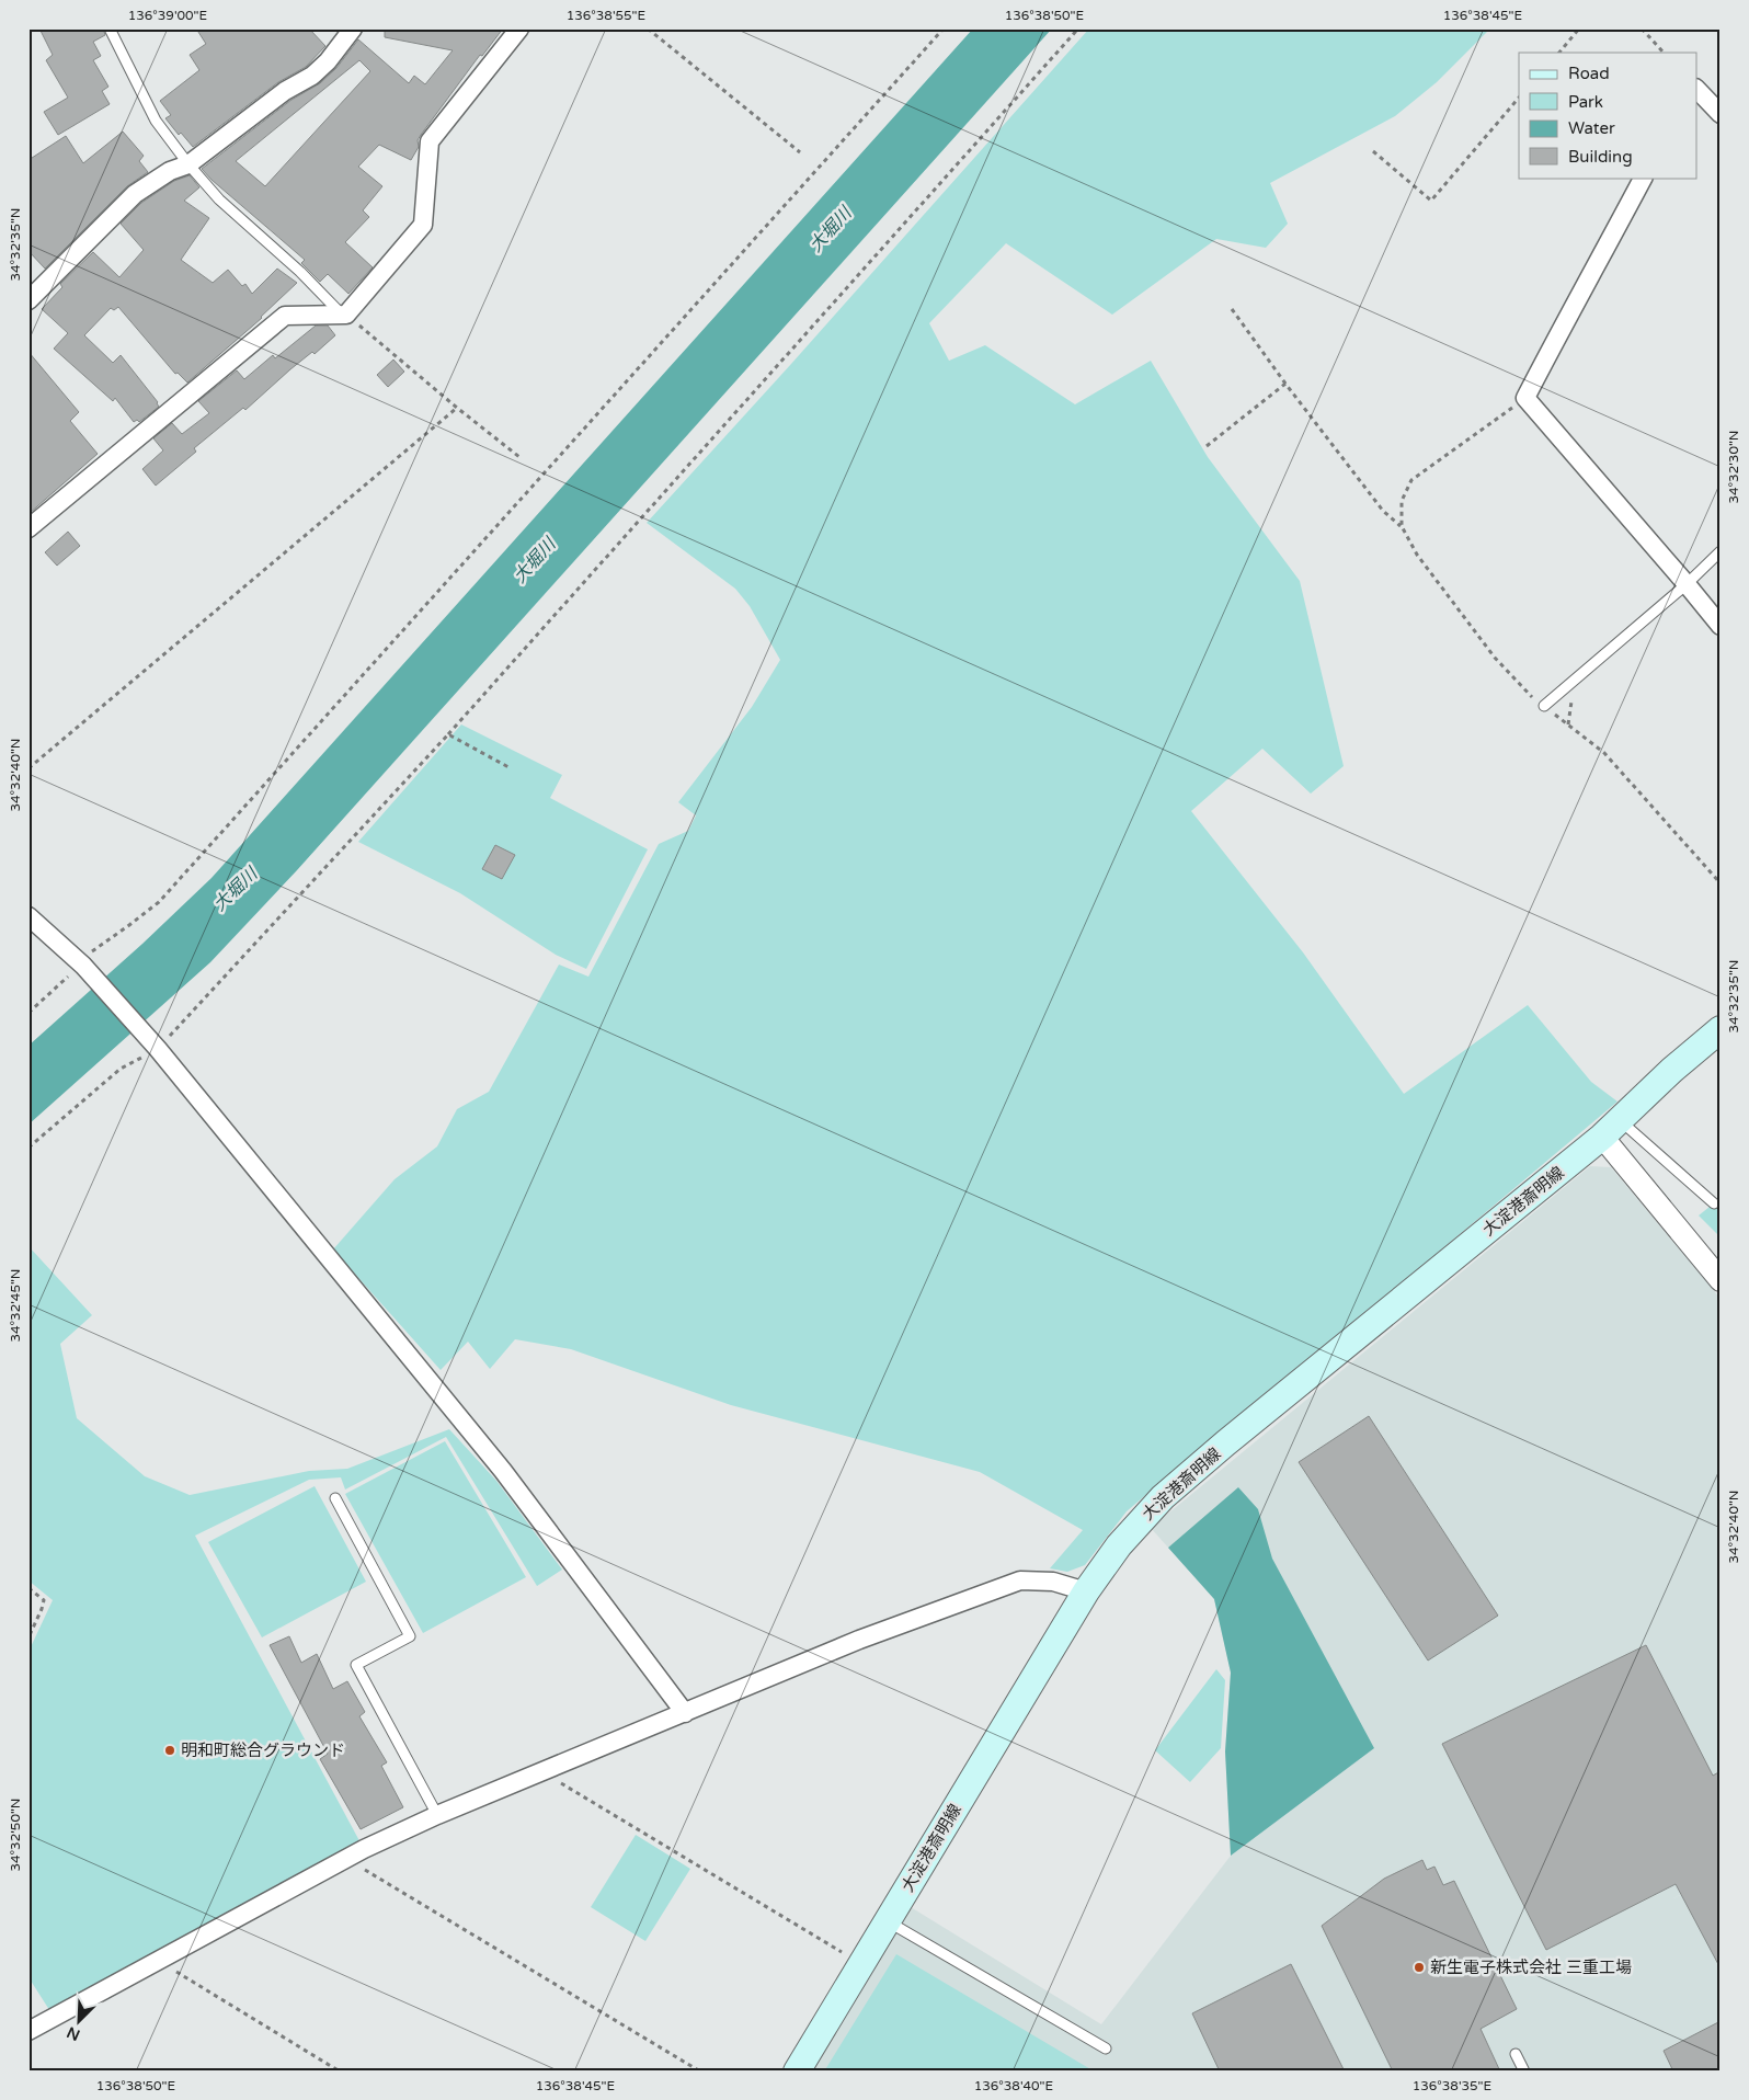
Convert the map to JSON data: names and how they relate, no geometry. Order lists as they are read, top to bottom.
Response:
{
  "streets": {
    "main road": ["大淀港斎明線"]
  },
  "water": ["大堀川"],
  "places": ["明和町総合グラウンド", "新生電子株式会社 三重工場"],
  "legend": [
    "Road",
    "Park",
    "Water",
    "Building"
  ],
  "north": "bottom left",
  "coordinates": [
    "136°39'00\"E",
    "136°38'55\"E",
    "136°38'50\"E",
    "136°38'45\"E",
    "34°32'35\"N",
    "34°32'30\"N",
    "34°32'40\"N",
    "34°32'45\"N",
    "34°32'50\"N",
    "136°38'40\"E",
    "136°38'35\"E"
  ]
}
